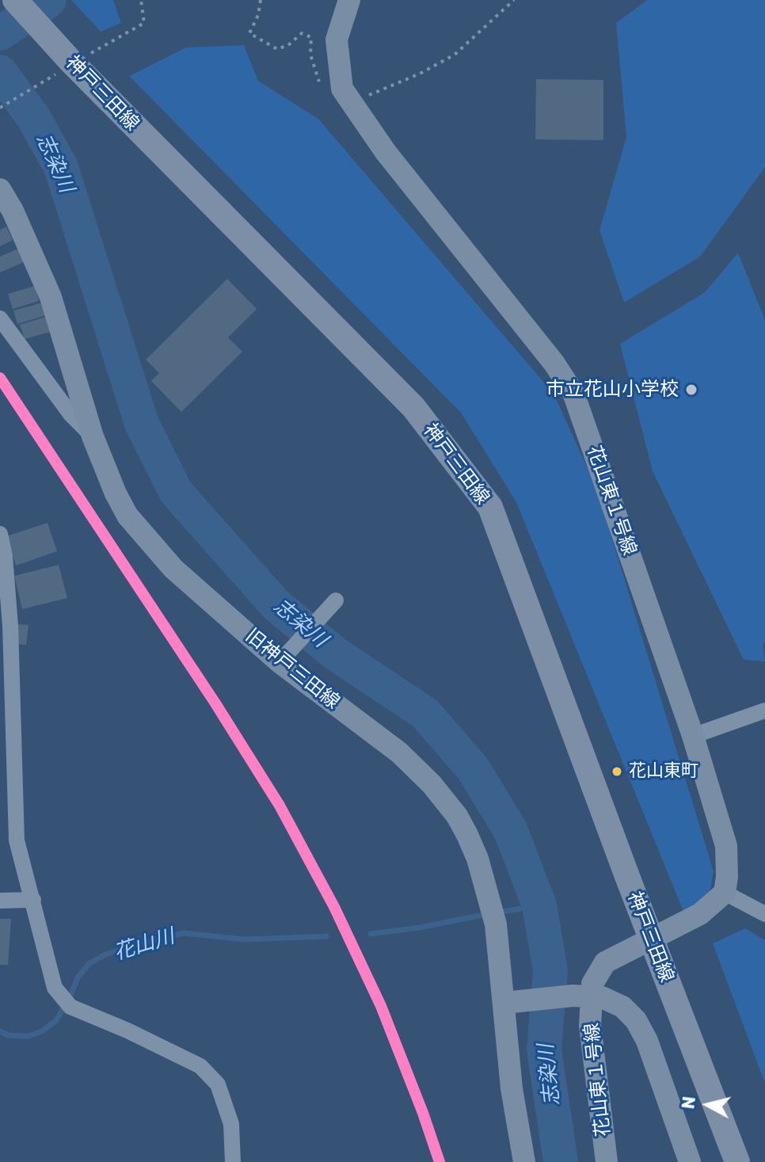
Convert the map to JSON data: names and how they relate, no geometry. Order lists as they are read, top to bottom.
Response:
{
  "streets": {
    "main road": ["神戸三田線"],
    "street": ["花山東１号線", "旧神戸三田線"]
  },
  "crossings": [
    ["花山東１号線", "旧神戸三田線"]
  ],
  "water": ["志染川", "花山川"],
  "places": ["市立花山小学校", "花山東町"],
  "north": "left"
}
